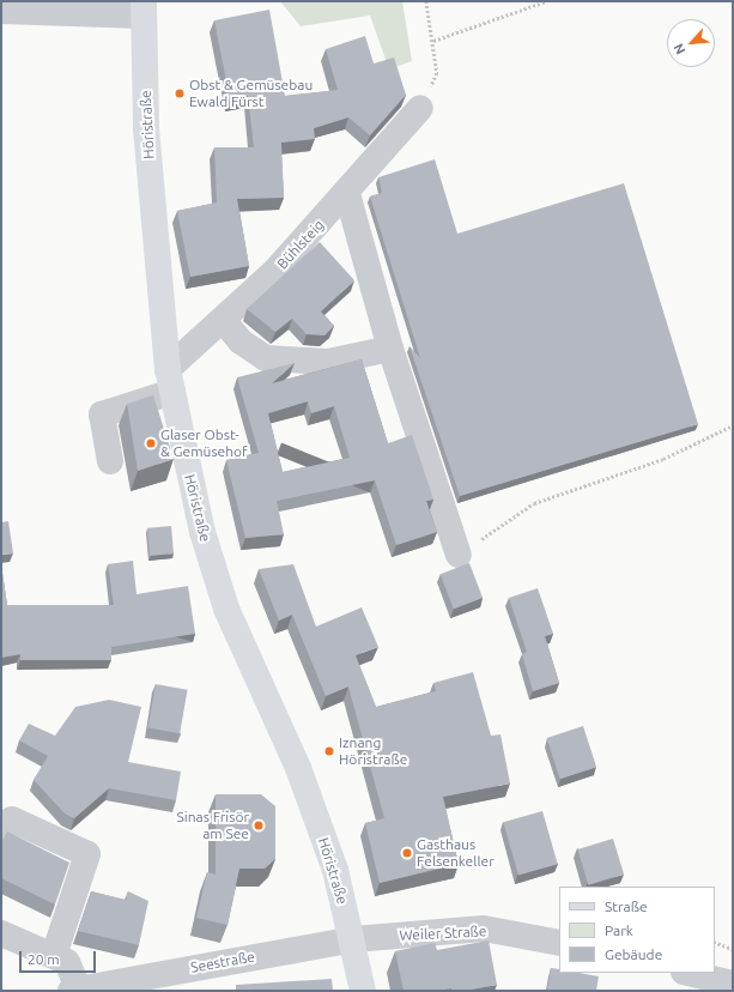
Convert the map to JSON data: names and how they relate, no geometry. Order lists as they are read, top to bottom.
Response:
{
  "streets": {
    "main road": ["Höristraße"],
    "street": ["Bühlsteig", "Weiler Straße", "Seestraße"]
  },
  "crossings": [
    ["Höristraße", "Bühlsteig"],
    ["Höristraße", "Weiler Straße"],
    ["Höristraße", "Seestraße"],
    ["Weiler Straße", "Seestraße"]
  ],
  "places": [
    "Obst & Gemüsebau Ewald Fürst",
    "Glaser Obst- & Gemüsehof",
    "Iznang Höristraße",
    "Sinas Frisör am See",
    "Gasthaus Felsenkeller"
  ],
  "legend": ["Straße", "Park", "Gebäude"],
  "scale_bar": "20 m",
  "north": "bottom left"
}
